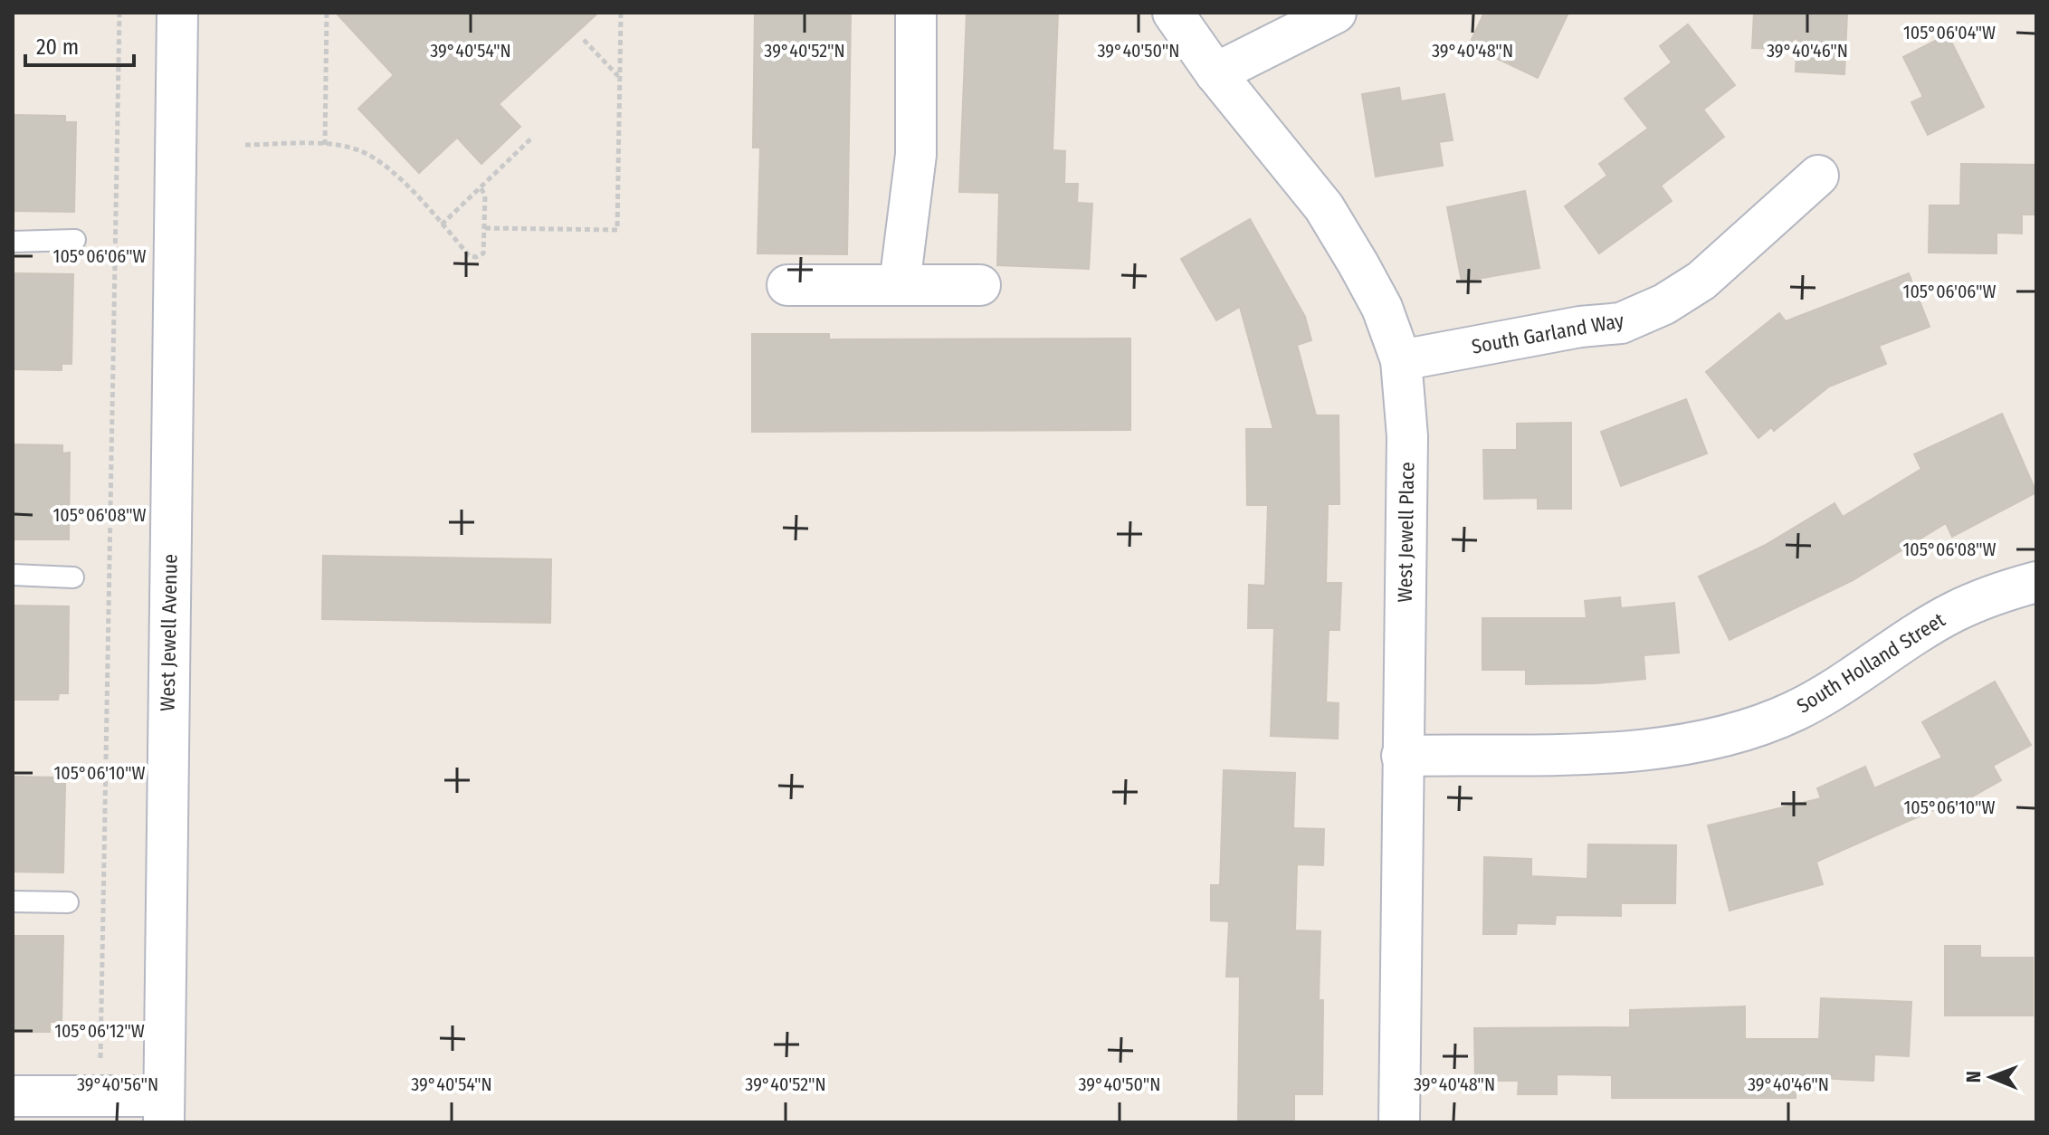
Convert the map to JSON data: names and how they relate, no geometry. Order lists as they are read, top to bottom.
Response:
{
  "streets": {
    "street": [
      "South Garland Way",
      "West Jewell Place",
      "West Jewell Avenue",
      "South Holland Street"
    ]
  },
  "crossings": [
    ["South Garland Way", "West Jewell Place"],
    ["West Jewell Place", "South Holland Street"]
  ],
  "scale_bar": "20 m",
  "north": "left",
  "coordinates": [
    "105°06'04\"W",
    "39°40'54\"N",
    "39°40'52\"N",
    "39°40'50\"N",
    "39°40'48\"N",
    "39°40'46\"N",
    "105°06'06\"W",
    "105°06'08\"W",
    "105°06'10\"W",
    "105°06'12\"W",
    "39°40'56\"N"
  ]
}
